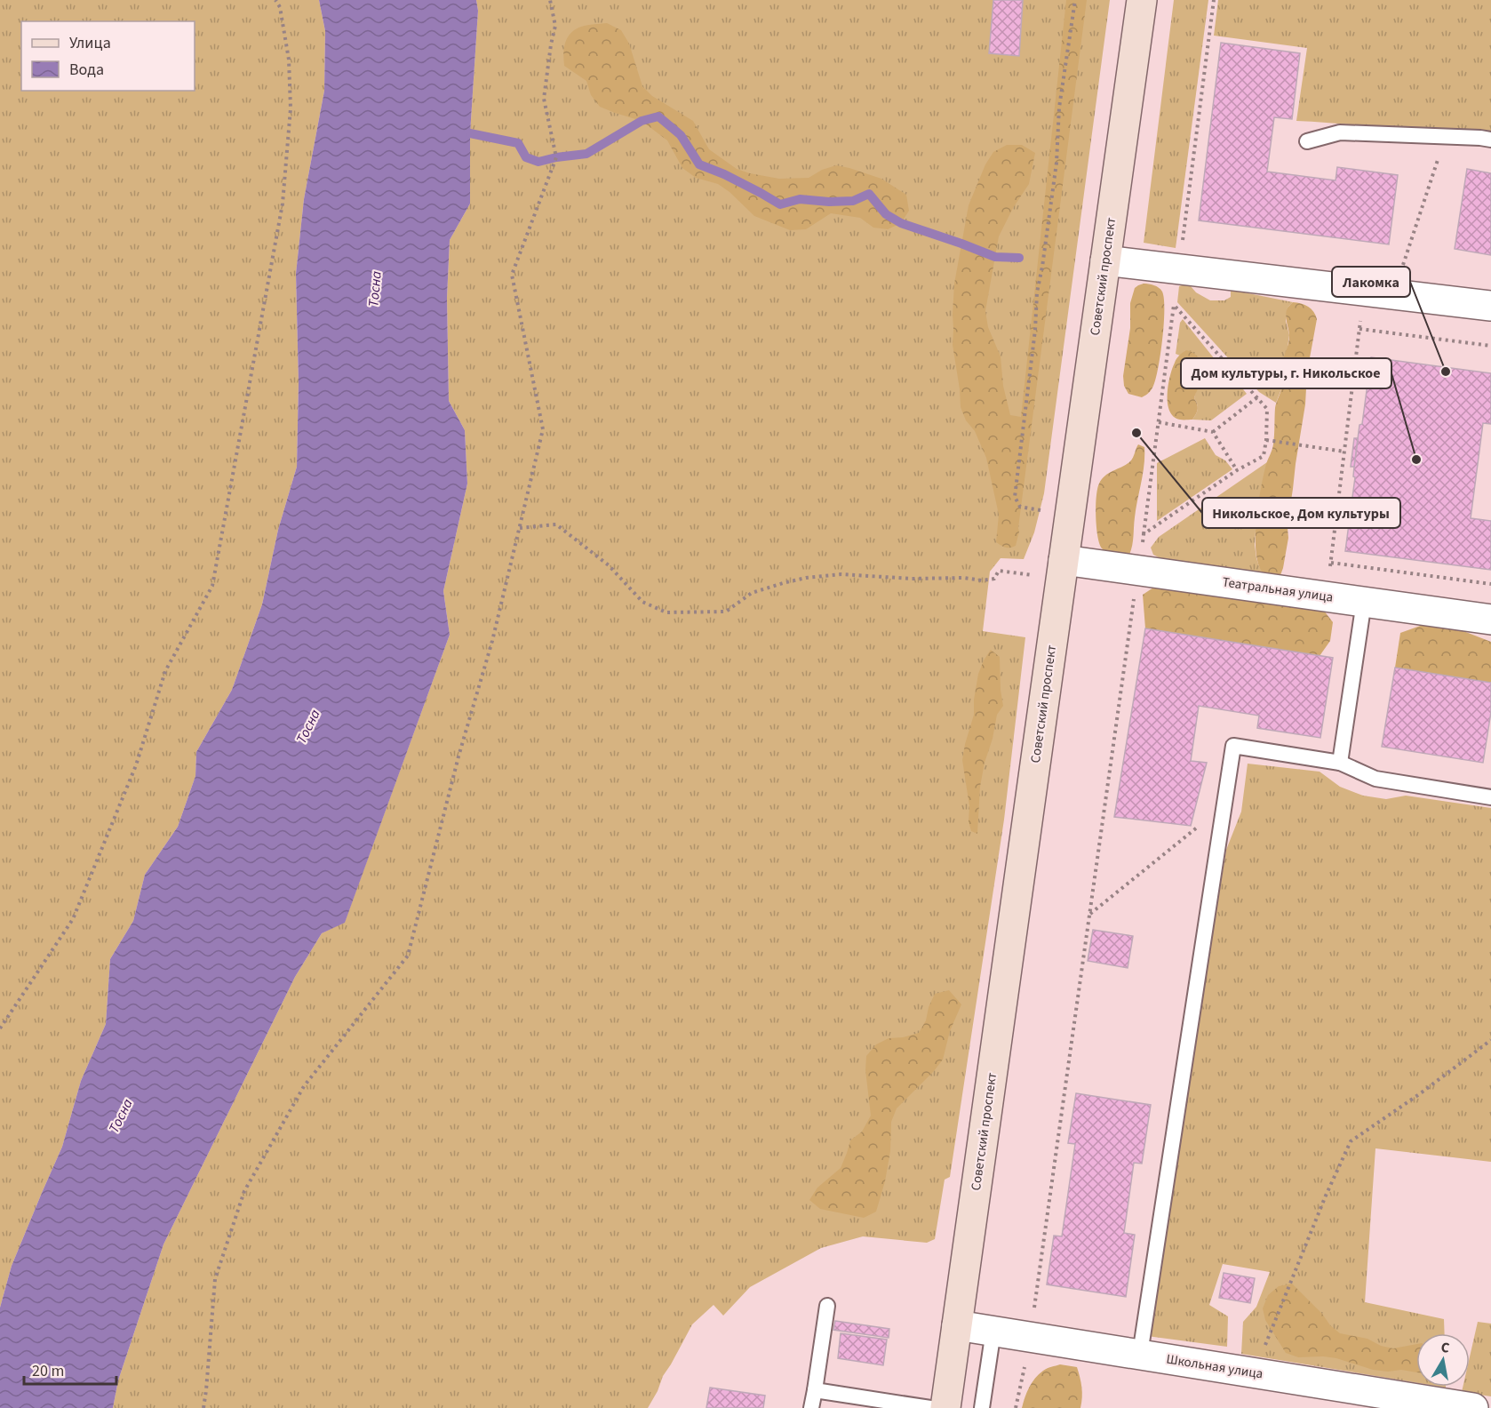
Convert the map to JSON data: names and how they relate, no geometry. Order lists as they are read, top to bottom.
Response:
{
  "streets": {
    "main road": ["Советский проспект"],
    "street": ["Театральная улица", "Школьная улица"]
  },
  "crossings": [
    ["Советский проспект", "Театральная улица"],
    ["Советский проспект", "Школьная улица"]
  ],
  "water": ["Тосна"],
  "places": ["Лакомка", "Никольское, Дом культуры", "Дом культуры, г. Никольское"],
  "legend": ["Улица", "Вода"],
  "scale_bar": "20 m",
  "north": "top"
}
